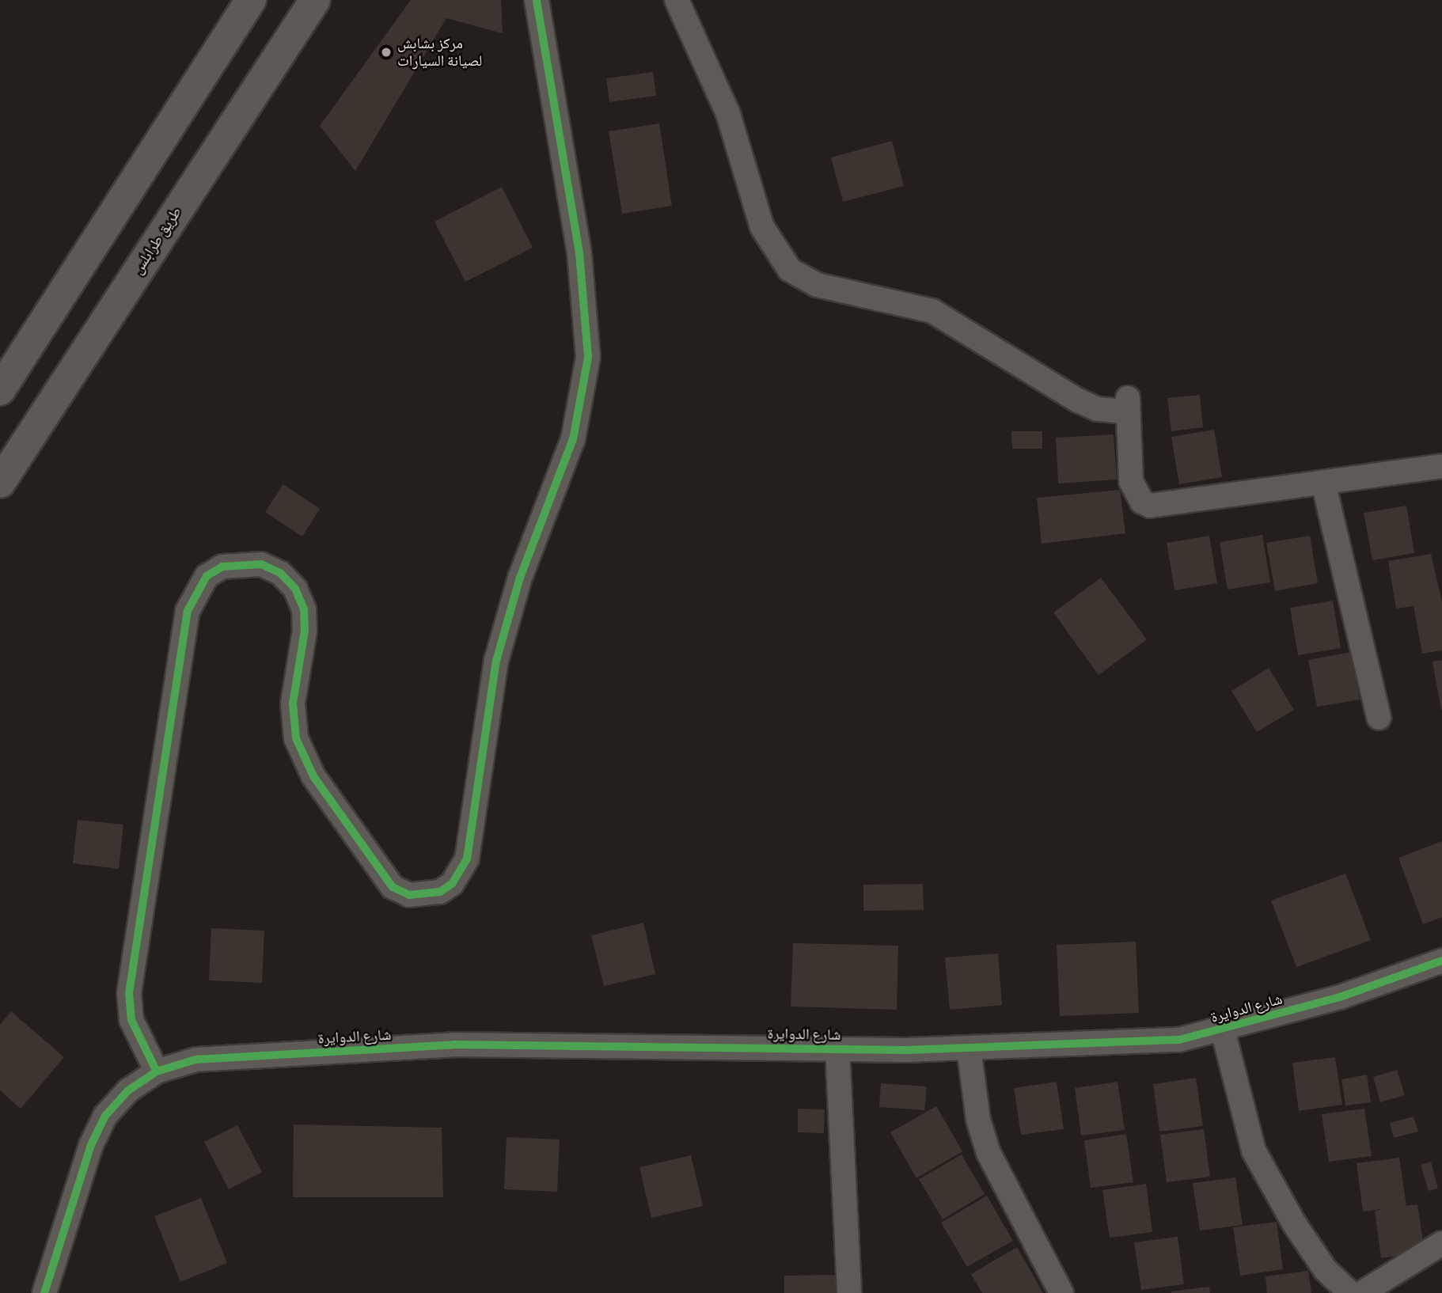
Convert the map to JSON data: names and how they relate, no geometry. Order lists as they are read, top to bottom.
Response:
{
  "streets": {
    "highway": ["طريق طرابلس"],
    "street": ["شارع الدوايرة"]
  },
  "places": ["مركز بشابش لصيانة السيارات"]
}
